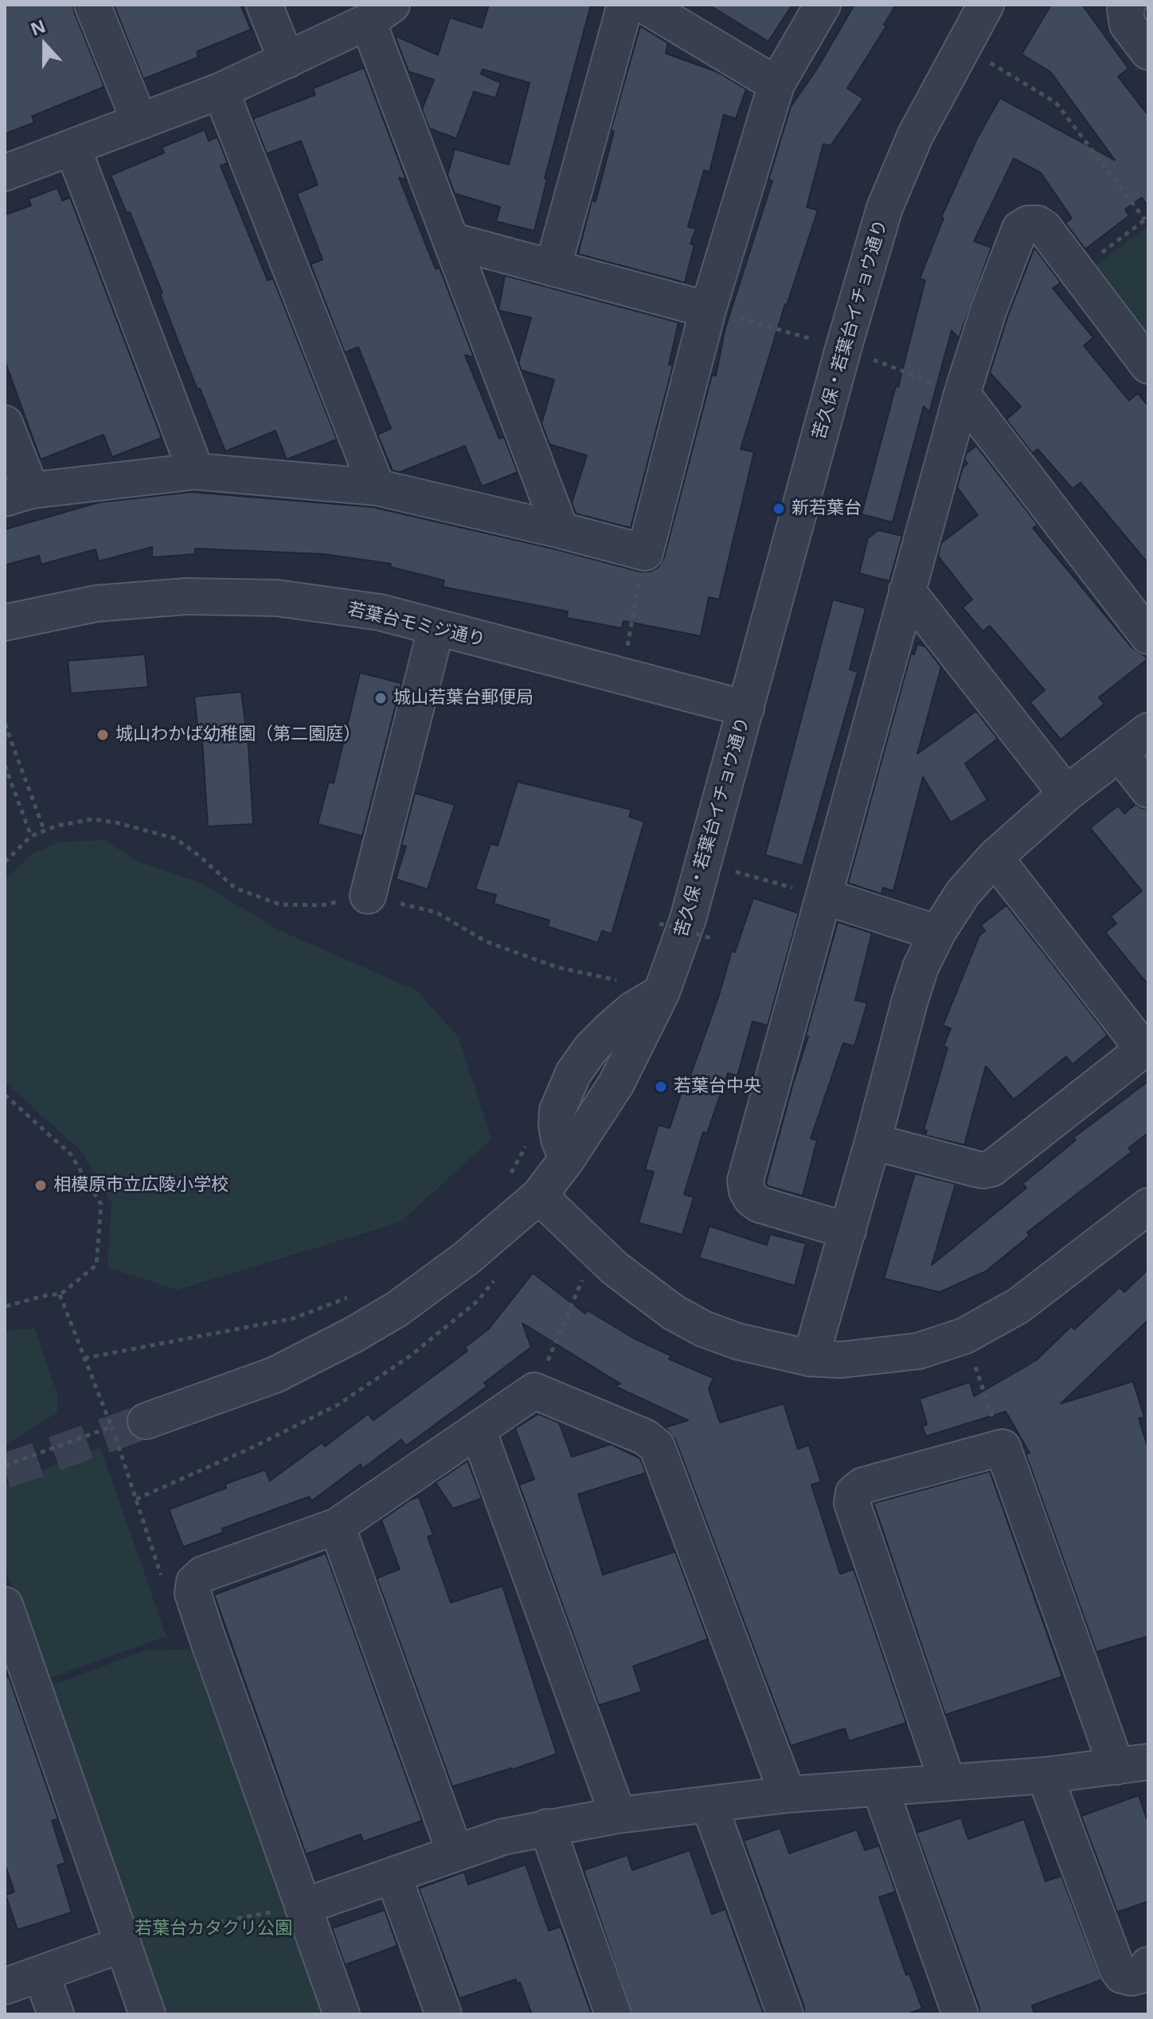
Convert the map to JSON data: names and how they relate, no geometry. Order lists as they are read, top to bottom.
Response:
{
  "streets": {
    "street": ["苦久保・若葉台イチョウ通り", "若葉台モミジ通り"]
  },
  "crossings": [
    ["苦久保・若葉台イチョウ通り", "若葉台モミジ通り"]
  ],
  "parks": ["若葉台カタクリ公園"],
  "places": [
    "新若葉台",
    "城山若葉台郵便局",
    "城山わかば幼稚園（第二園庭）",
    "若葉台中央",
    "相模原市立広陵小学校"
  ],
  "north": "top"
}
